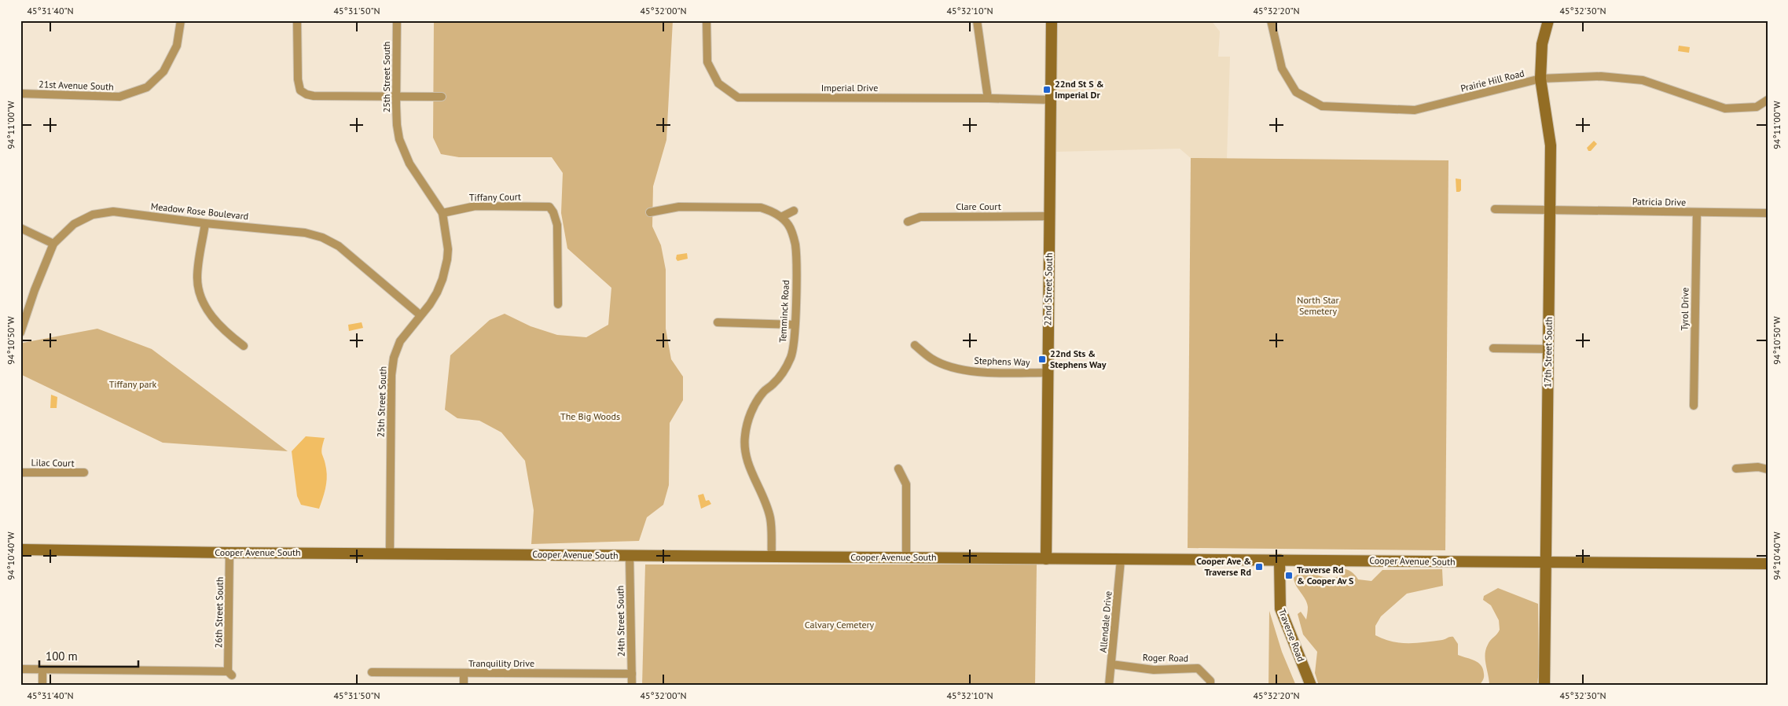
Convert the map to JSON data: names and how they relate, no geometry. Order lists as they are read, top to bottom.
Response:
{
  "streets": {
    "street": [
      "25th Street South",
      "Prairie Hill Road",
      "21st Avenue South",
      "Imperial Drive",
      "Tiffany Court",
      "Patricia Drive",
      "Clare Court",
      "Meadow Rose Boulevard",
      "22nd Street South",
      "Tyrol Drive",
      "Temminck Road",
      "17th Street South",
      "Stephens Way",
      "Lilac Court",
      "Cooper Avenue South",
      "26th Street South",
      "24th Street South",
      "Allendale Drive",
      "Traverse Road",
      "Roger Road",
      "Tranquility Drive"
    ]
  },
  "crossings": [
    ["25th Street South", "Tiffany Court"],
    ["25th Street South", "Meadow Rose Boulevard"],
    ["25th Street South", "Cooper Avenue South"],
    ["Prairie Hill Road", "17th Street South"],
    ["Imperial Drive", "22nd Street South"],
    ["Patricia Drive", "Tyrol Drive"],
    ["Patricia Drive", "17th Street South"],
    ["Clare Court", "22nd Street South"],
    ["22nd Street South", "Stephens Way"],
    ["22nd Street South", "Cooper Avenue South"],
    ["Temminck Road", "Cooper Avenue South"],
    ["17th Street South", "Cooper Avenue South"],
    ["Cooper Avenue South", "26th Street South"],
    ["Cooper Avenue South", "24th Street South"],
    ["Cooper Avenue South", "Allendale Drive"],
    ["Cooper Avenue South", "Traverse Road"],
    ["24th Street South", "Tranquility Drive"],
    ["Allendale Drive", "Roger Road"]
  ],
  "parks": [
    "North Star Semetery",
    "Tiffany park",
    "The Big Woods",
    "Calvary Cemetery"
  ],
  "places": {
    "transit": [
      "22nd St S & Imperial Dr",
      "22nd Sts & Stephens Way",
      "Cooper Ave & Traverse Rd",
      "Traverse Rd & Cooper Av S"
    ]
  },
  "scale_bar": "100 m",
  "coordinates": [
    "45°31'40\"N",
    "45°31'50\"N",
    "45°32'00\"N",
    "45°32'10\"N",
    "45°32'20\"N",
    "45°32'30\"N",
    "94°11'00\"W",
    "94°10'50\"W",
    "94°10'40\"W"
  ]
}
